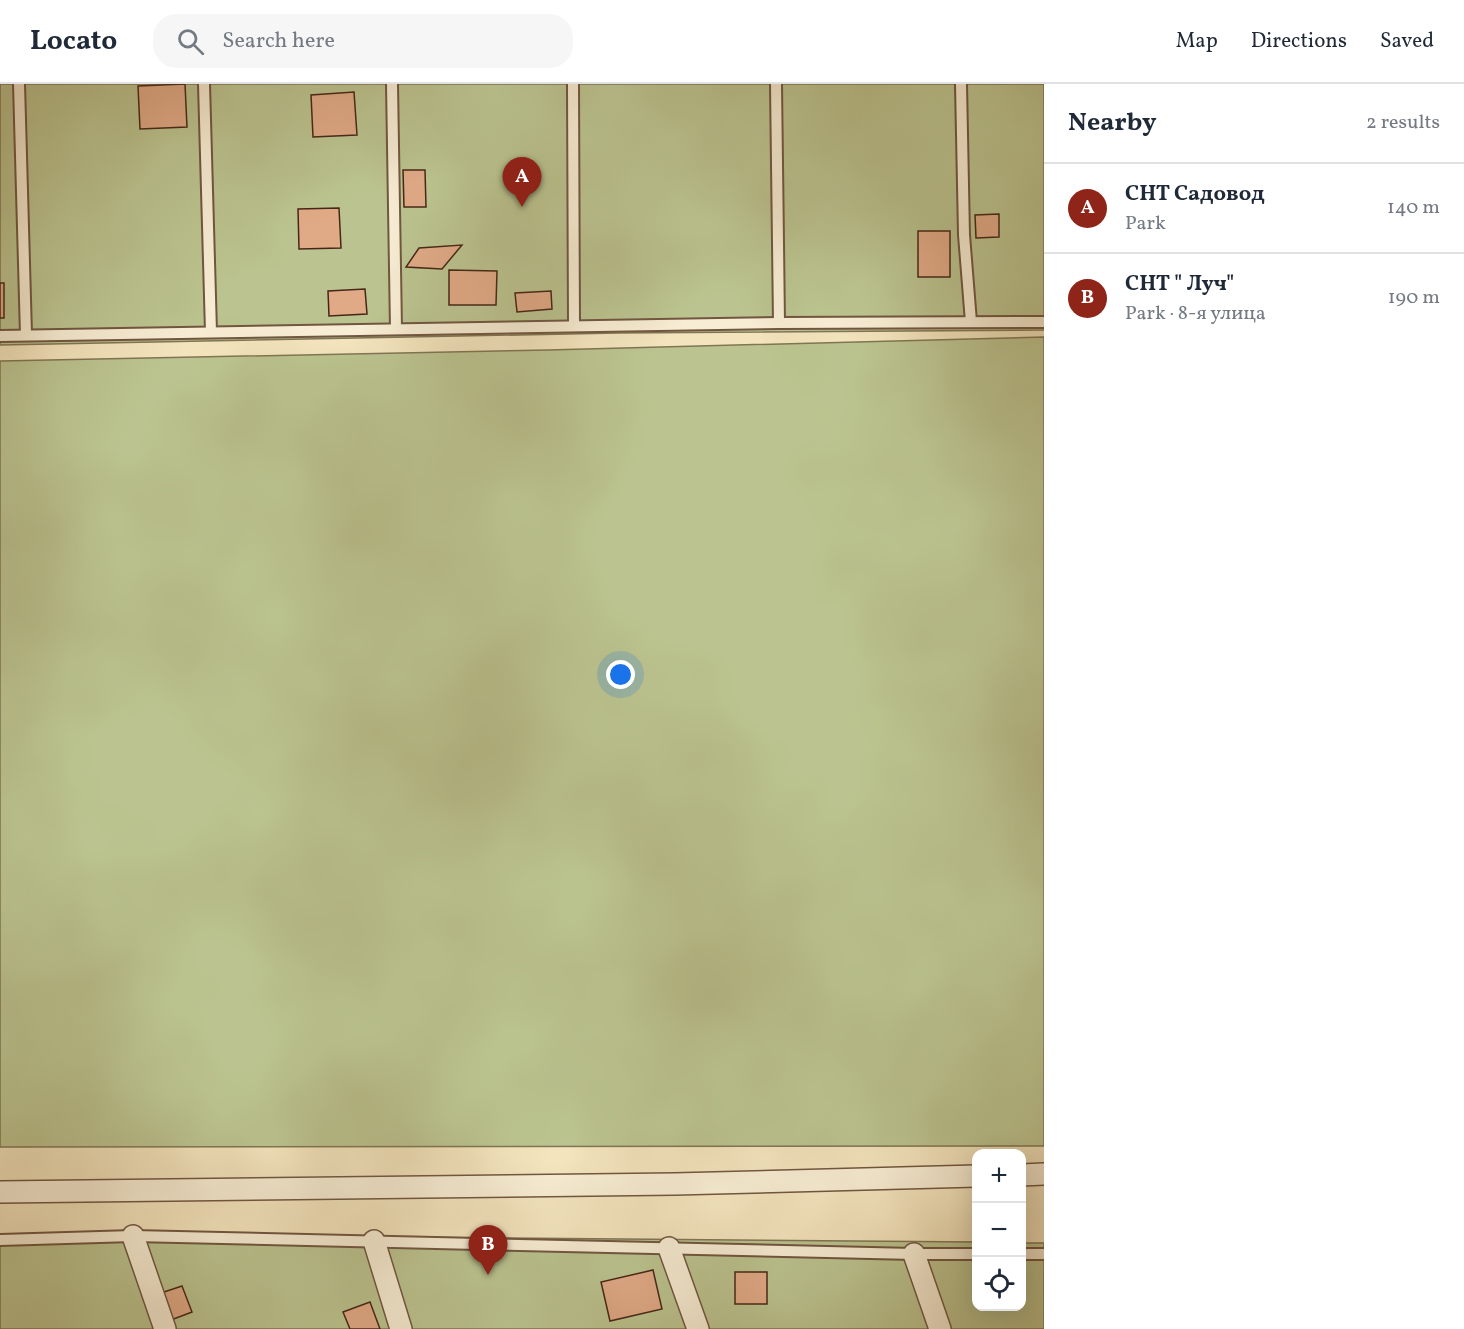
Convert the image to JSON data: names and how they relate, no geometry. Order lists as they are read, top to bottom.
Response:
{
  "page": {
    "header": "Locato",
    "search": "Search here",
    "nav": ["Map", "Directions", "Saved"],
    "heading": ["Nearby", "2 results"],
    "pins": ["A", "B"],
    "list": [
      {
        "mark": "A",
        "name": "СНТ Садовод",
        "note": "Park",
        "value": "140 m"
      },
      {
        "mark": "B",
        "name": "СНТ \" Луч\"",
        "note": "Park · 8-я улица",
        "value": "190 m"
      }
    ],
    "map_buttons": ["+", "−"]
  }
}
